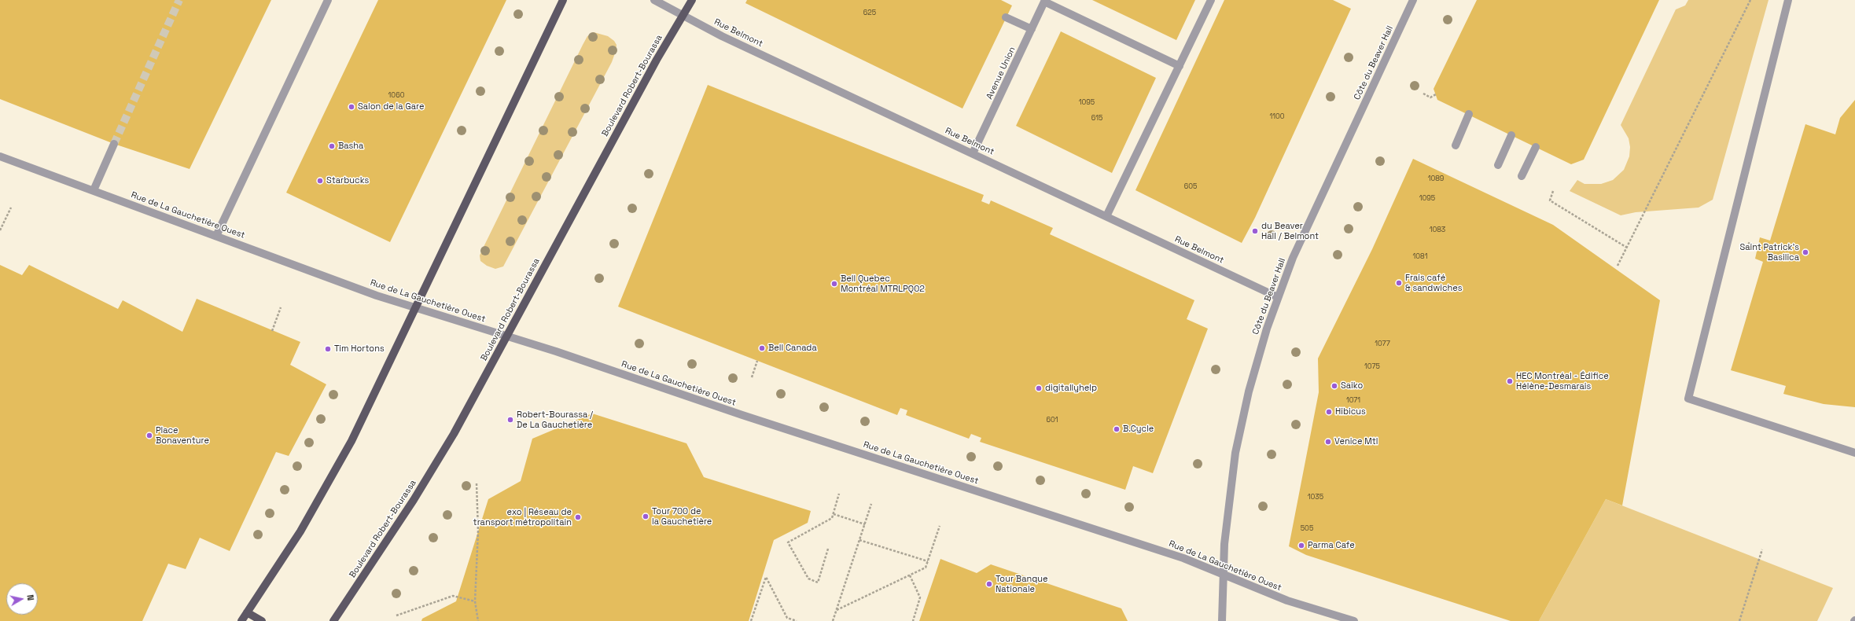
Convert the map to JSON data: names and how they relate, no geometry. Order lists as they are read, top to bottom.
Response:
{
  "streets": {
    "main road": ["Boulevard Robert-Bourassa"],
    "street": [
      "Rue Belmont",
      "Côte du Beaver Hall",
      "Avenue Union",
      "Rue de La Gauchetière Ouest"
    ]
  },
  "crossings": [
    ["Rue Belmont", "Côte du Beaver Hall"],
    ["Rue Belmont", "Avenue Union"],
    ["Rue Belmont", "Boulevard Robert-Bourassa"],
    ["Côte du Beaver Hall", "Rue de La Gauchetière Ouest"],
    ["Boulevard Robert-Bourassa", "Rue de La Gauchetière Ouest"]
  ],
  "places": [
    "Salon de la Gare",
    "Basha",
    "Starbucks",
    "du Beaver Hall / Belmont",
    "Saint Patrick's Basilica",
    "Frais café & sandwiches",
    "Bell Quebec Montréal MTRLPQ02",
    "Bell Canada",
    "Tim Hortons",
    "HEC Montréal - Édifice Hélène-Desmarais",
    "Saiko",
    "digitallyhelp",
    "Hibicus",
    "Robert-Bourassa / De La Gauchetière",
    "B.Cycle",
    "Place Bonaventure",
    "Venice Mtl",
    "Tour 700 de la Gauchetière",
    "exo | Réseau de transport métropolitain",
    "Parma Cafe",
    "Tour Banque Nationale"
  ],
  "house_numbers": [
    "625",
    "1060",
    "1095",
    "1100",
    "615",
    "1089",
    "605",
    "1095",
    "1083",
    "1081",
    "1077",
    "1075",
    "1071",
    "601",
    "1035",
    "505"
  ],
  "north": "right"
}
